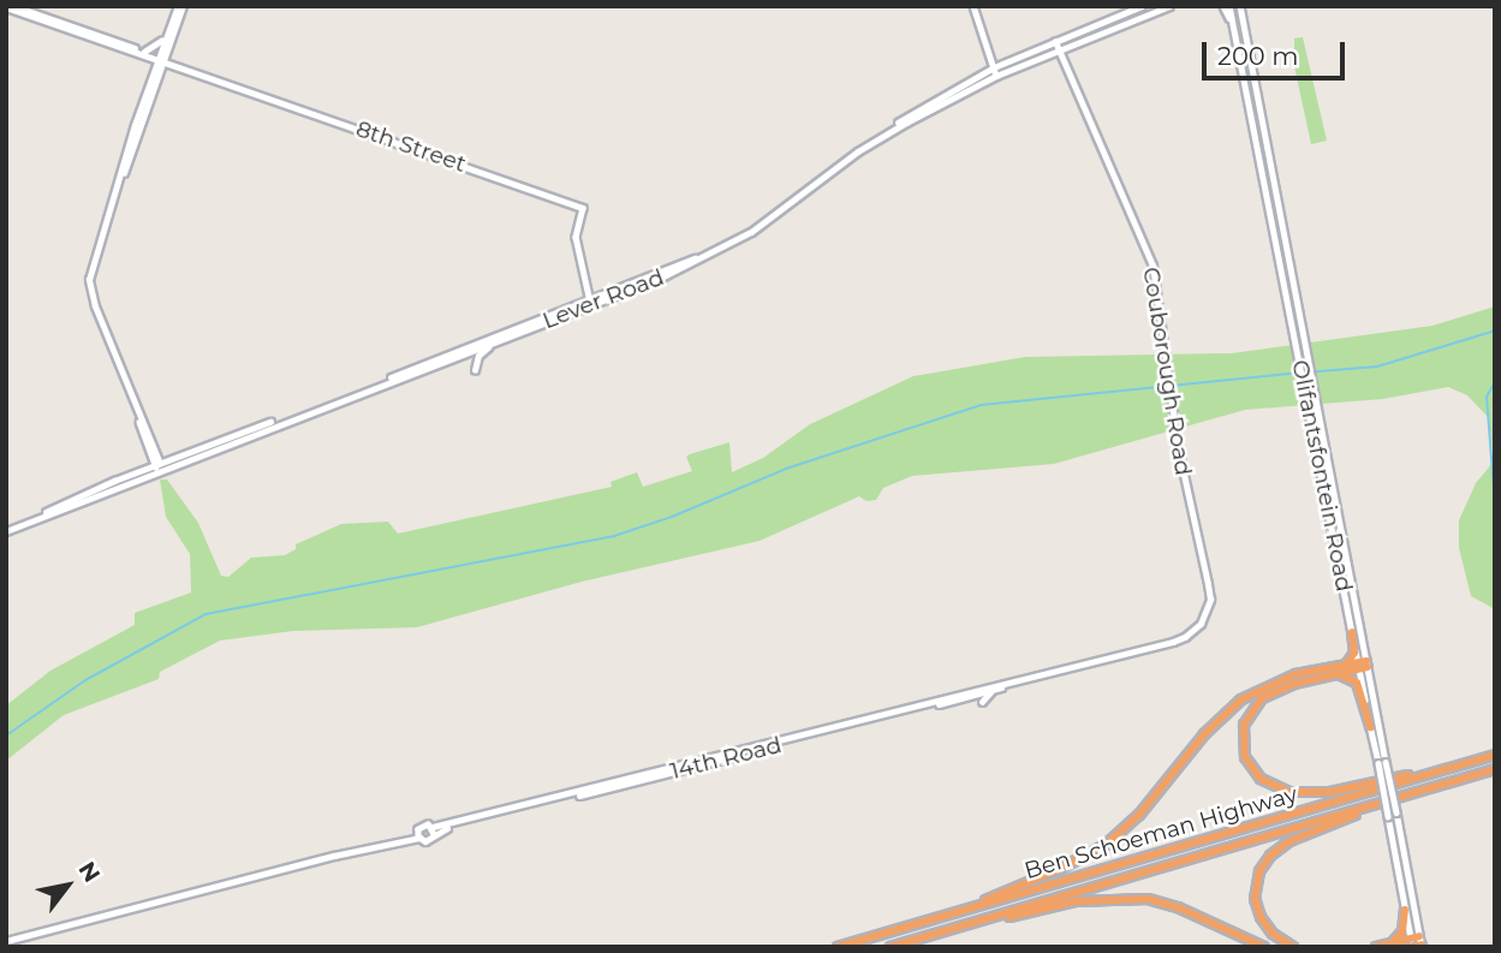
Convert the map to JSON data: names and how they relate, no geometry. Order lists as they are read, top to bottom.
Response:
{
  "streets": {
    "highway": ["Ben Schoeman Highway"],
    "main road": [
      "8th Street",
      "Lever Road",
      "Couborough Road",
      "Olifantsfontein Road",
      "14th Road"
    ]
  },
  "crossings": [
    ["8th Street", "Lever Road"],
    ["Lever Road", "Couborough Road"],
    ["Couborough Road", "14th Road"]
  ],
  "scale_bar": "200 m",
  "north": "top right"
}
